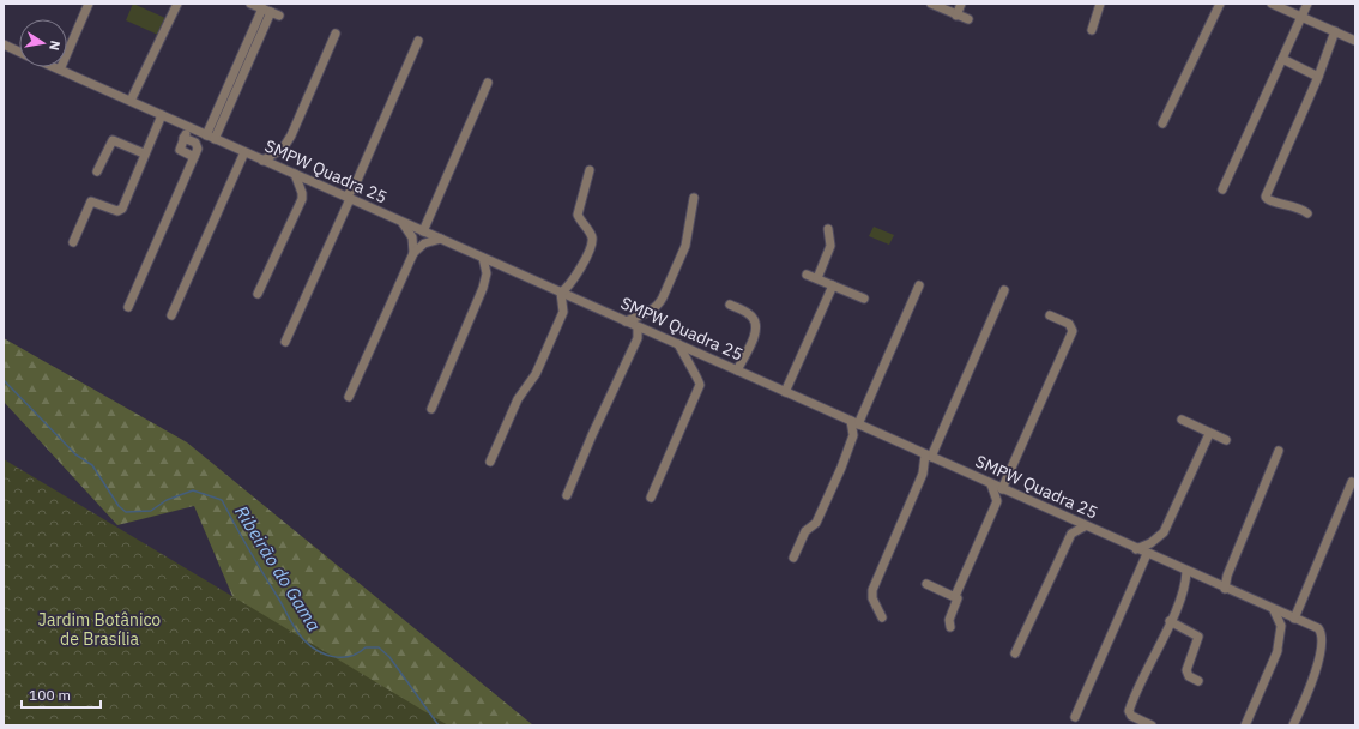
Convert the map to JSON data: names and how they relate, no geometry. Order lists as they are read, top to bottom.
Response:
{
  "streets": {
    "street": ["SMPW Quadra 25"]
  },
  "water": ["Ribeirão do Gama"],
  "parks": ["Jardim Botânico de Brasília"],
  "scale_bar": "100 m",
  "north": "right"
}
